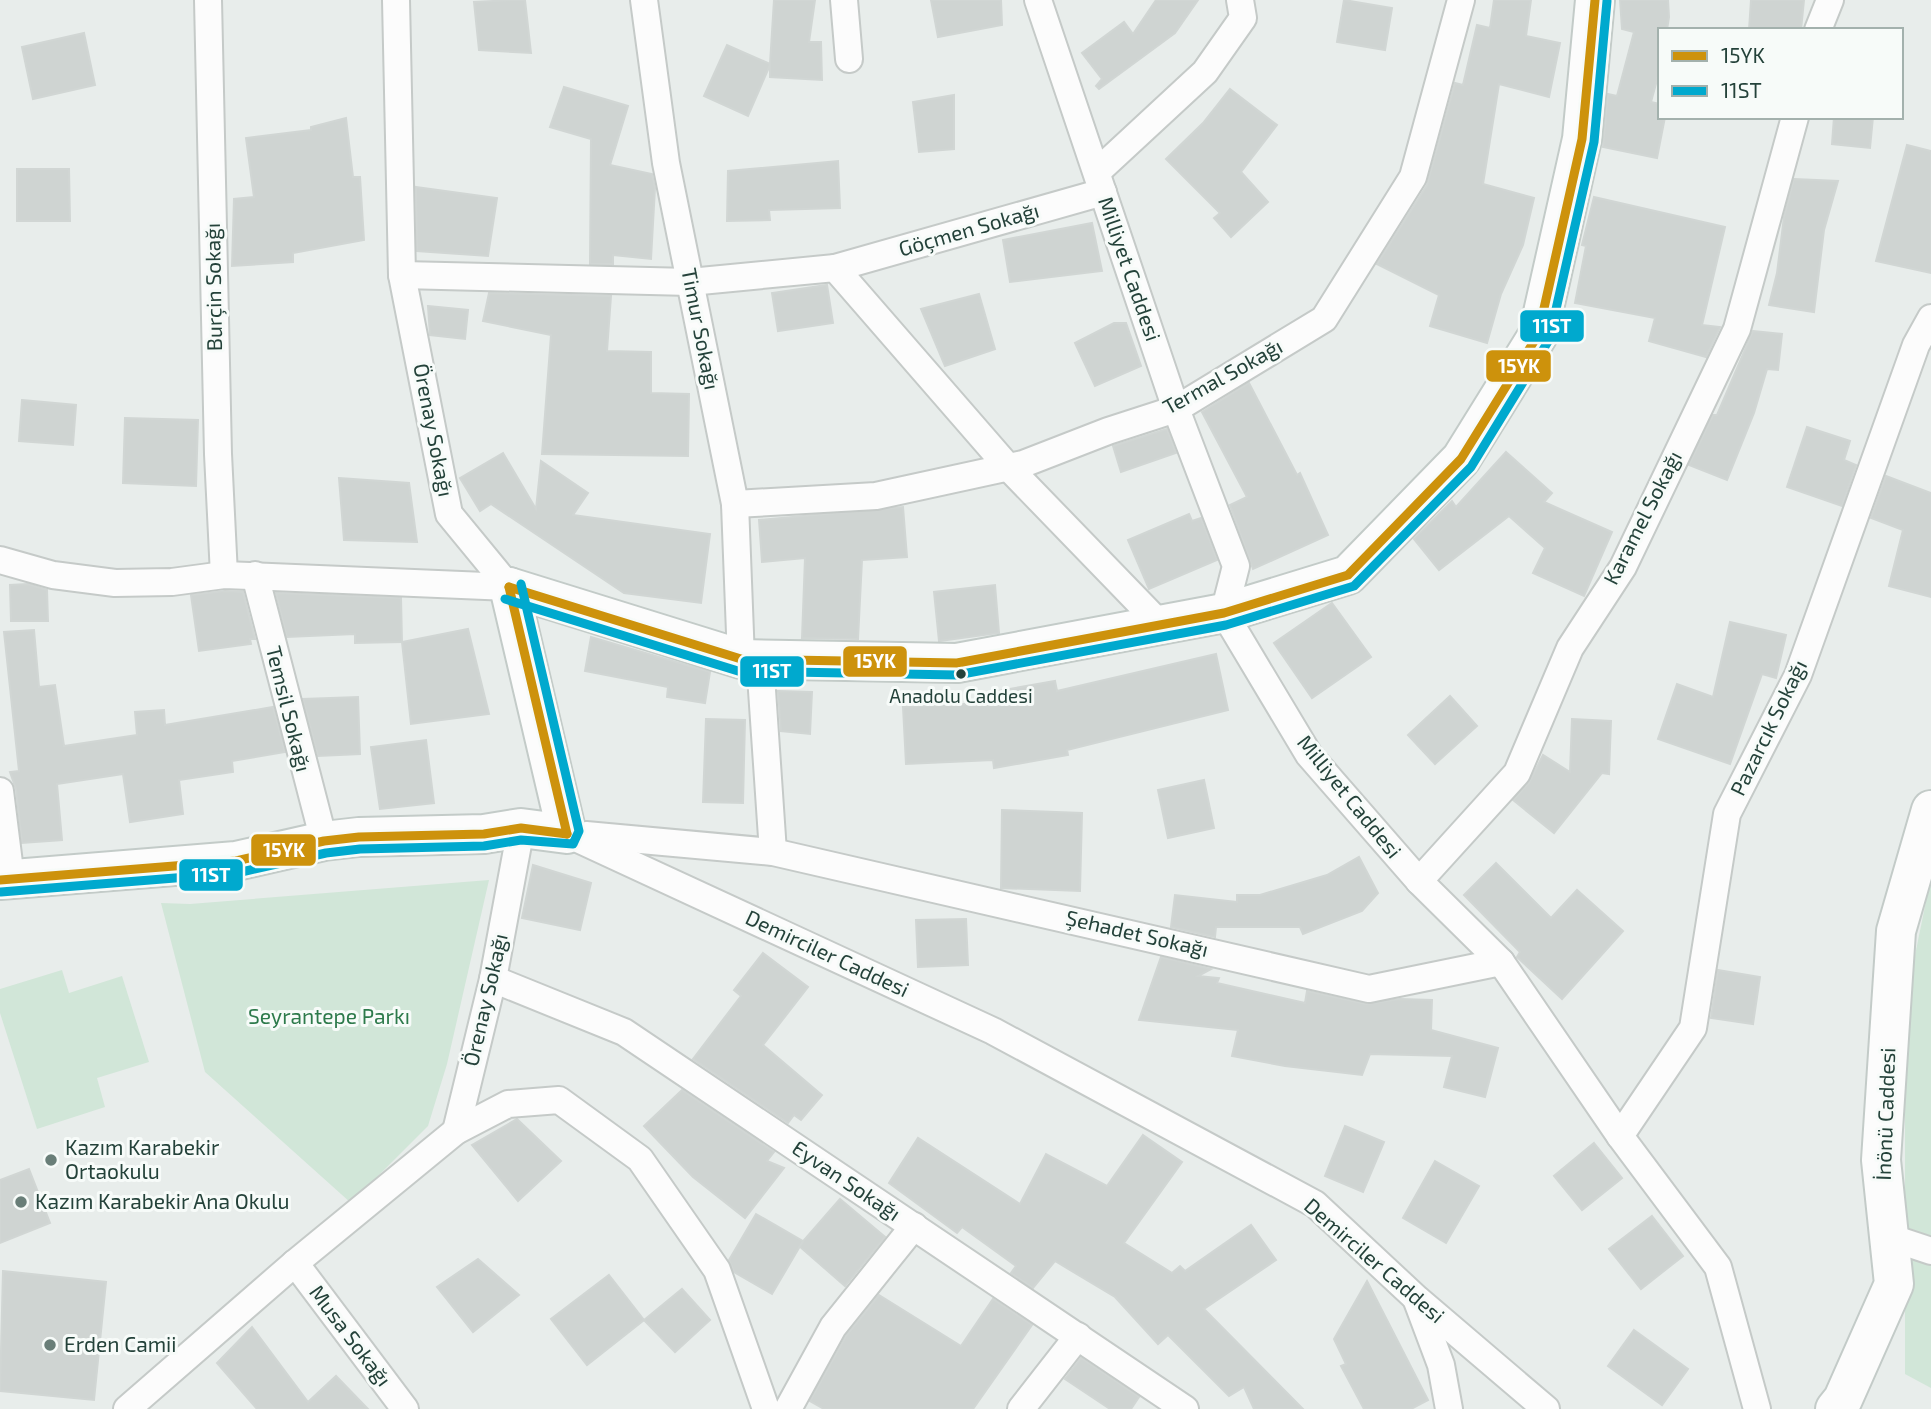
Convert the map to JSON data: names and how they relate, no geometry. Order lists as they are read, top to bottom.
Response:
{
  "streets": {
    "street": [
      "Göçmen Sokağı",
      "Milliyet Caddesi",
      "Burçin Sokağı",
      "Timur Sokağı",
      "Termal Sokağı",
      "Örenay Sokağı",
      "Karamel Sokağı",
      "Temsil Sokağı",
      "Pazarcık Sokağı",
      "Şehadet Sokağı",
      "Demirciler Caddesi",
      "İnönü Caddesi",
      "Eyvan Sokağı",
      "Musa Sokağı"
    ]
  },
  "crossings": [
    ["Göçmen Sokağı", "Milliyet Caddesi"],
    ["Göçmen Sokağı", "Timur Sokağı"],
    ["Göçmen Sokağı", "Örenay Sokağı"],
    ["Milliyet Caddesi", "Termal Sokağı"],
    ["Milliyet Caddesi", "Karamel Sokağı"],
    ["Milliyet Caddesi", "Pazarcık Sokağı"],
    ["Milliyet Caddesi", "Şehadet Sokağı"],
    ["Timur Sokağı", "Termal Sokağı"],
    ["Örenay Sokağı", "Şehadet Sokağı"],
    ["Örenay Sokağı", "Demirciler Caddesi"],
    ["Örenay Sokağı", "Eyvan Sokağı"],
    ["Temsil Sokağı", "Demirciler Caddesi"],
    ["Şehadet Sokağı", "Demirciler Caddesi"]
  ],
  "parks": ["Seyrantepe Parkı"],
  "places": [
    "Anadolu Caddesi",
    "Kazım Karabekir Ortaokulu",
    "Kazım Karabekir Ana Okulu",
    "Erden Camii"
  ],
  "lines": ["transit line 15YK", "transit line 11ST"],
  "legend": ["15YK", "11ST"]
}
